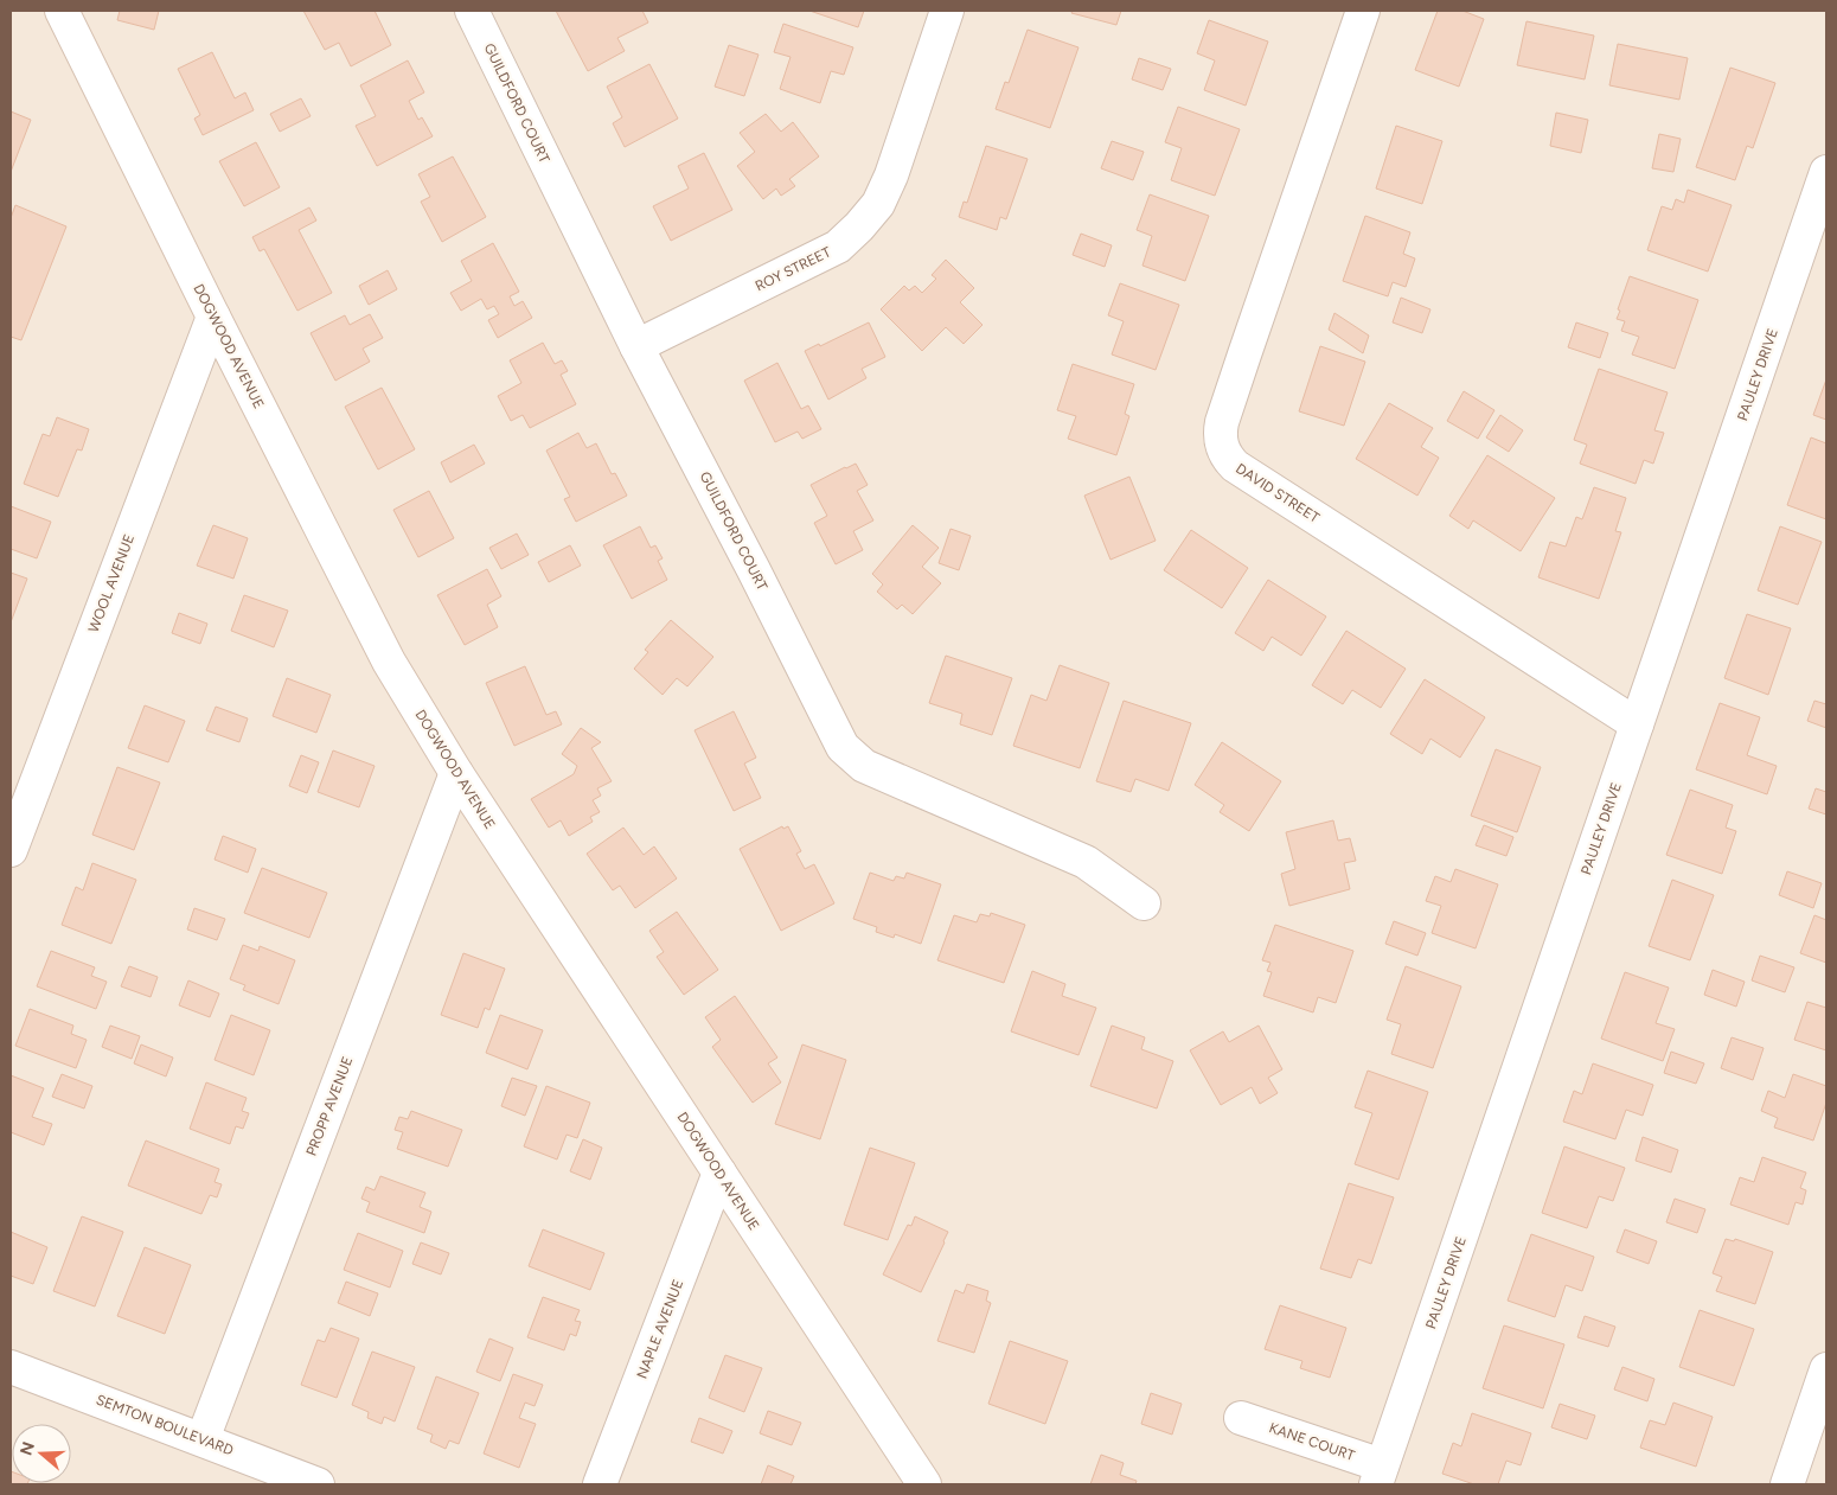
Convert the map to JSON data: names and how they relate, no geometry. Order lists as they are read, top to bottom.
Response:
{
  "streets": {
    "street": [
      "GUILDFORD COURT",
      "ROY STREET",
      "DOGWOOD AVENUE",
      "PAULEY DRIVE",
      "DAVID STREET",
      "WOOL AVENUE",
      "PROPP AVENUE",
      "NAPLE AVENUE",
      "SEMTON BOULEVARD",
      "KANE COURT"
    ]
  },
  "crossings": [
    ["GUILDFORD COURT", "ROY STREET"],
    ["DOGWOOD AVENUE", "WOOL AVENUE"],
    ["DOGWOOD AVENUE", "PROPP AVENUE"],
    ["DOGWOOD AVENUE", "NAPLE AVENUE"],
    ["PAULEY DRIVE", "DAVID STREET"],
    ["PAULEY DRIVE", "KANE COURT"],
    ["PROPP AVENUE", "SEMTON BOULEVARD"]
  ],
  "north": "left"
}
